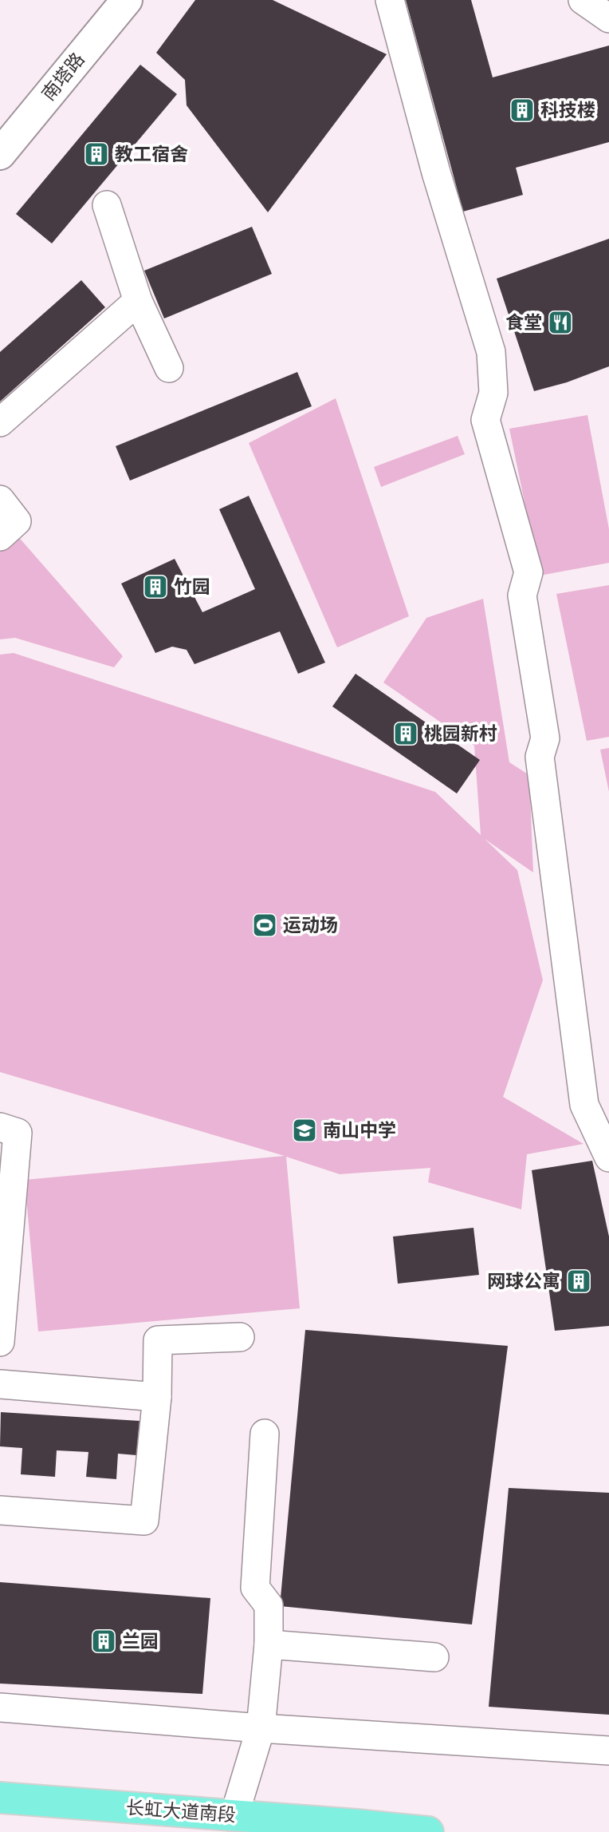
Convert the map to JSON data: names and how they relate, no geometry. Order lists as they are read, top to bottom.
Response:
{
  "streets": {
    "highway": ["长虹大道南段"],
    "street": ["南塔路"]
  },
  "places": {
    "building": [
      "科技楼",
      "教工宿舍",
      "竹园",
      "桃园新村",
      "网球公寓",
      "兰园"
    ],
    "restaurant": ["食堂"],
    "sports": ["运动场"],
    "school or university": ["南山中学"]
  }
}
